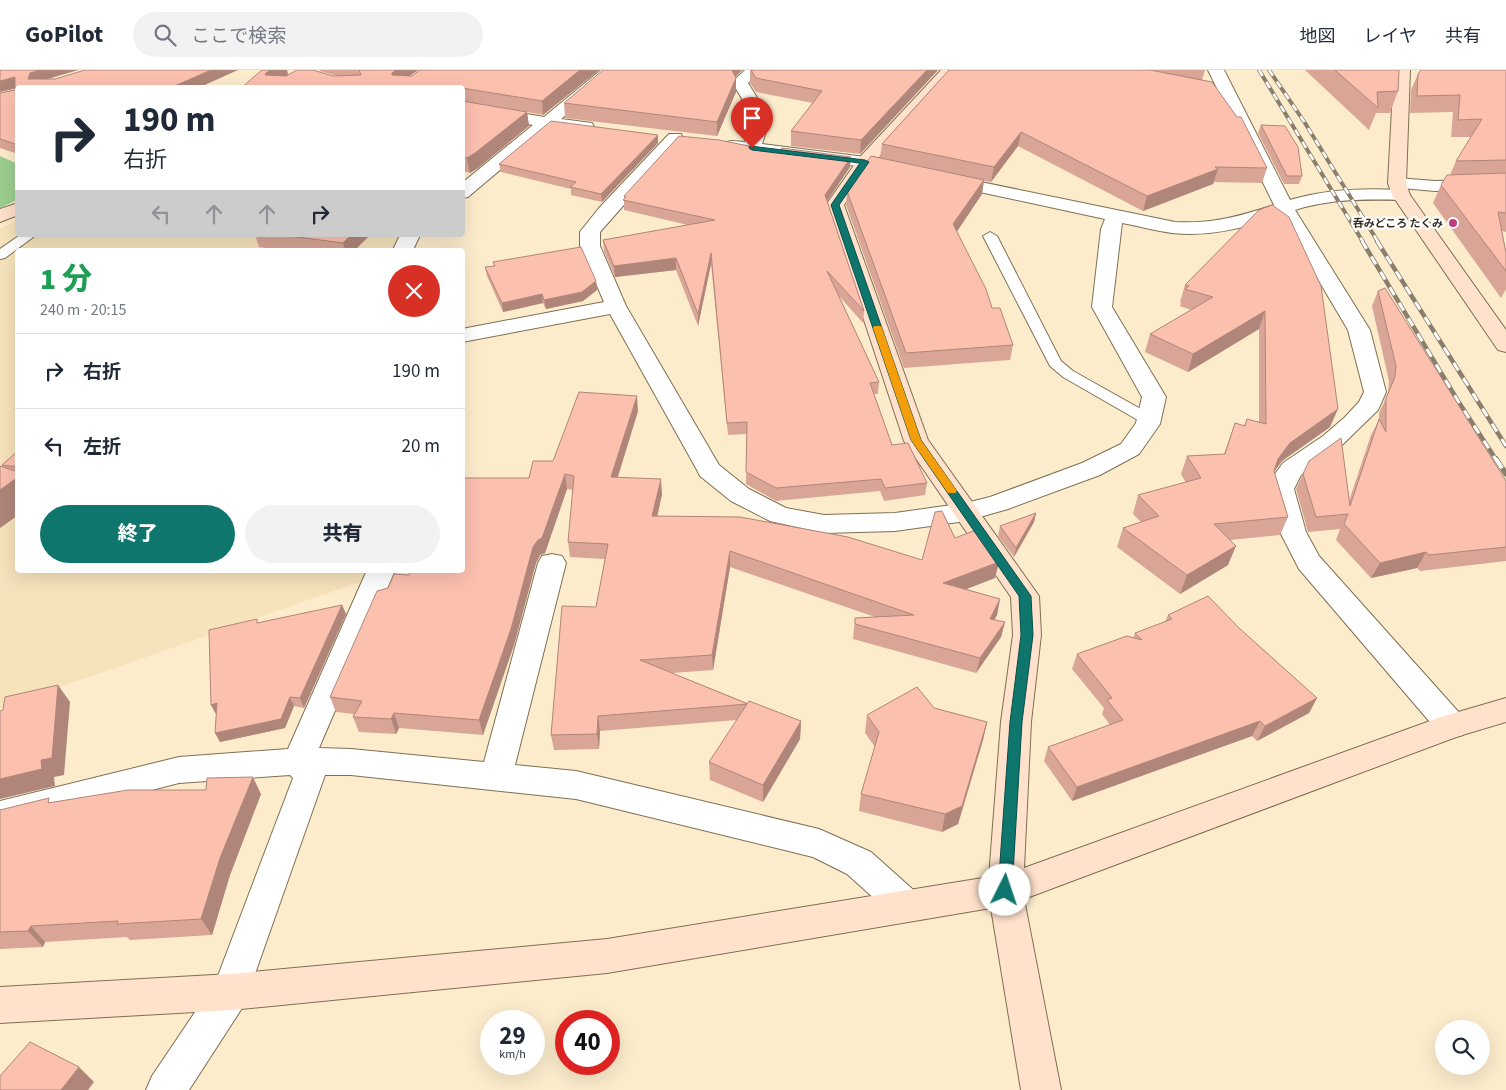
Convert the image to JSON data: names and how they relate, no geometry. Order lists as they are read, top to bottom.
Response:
{
  "places": ["呑みどころ たくみ"],
  "page": {
    "header": "GoPilot",
    "search": "ここで検索",
    "nav": ["地図", "レイヤ", "共有"],
    "turn": ["190 m", "右折"],
    "heading": ["1 分", "240 m · 20:15"],
    "list": [
      {
        "name": "右折",
        "value": "190 m"
      },
      {
        "name": "左折",
        "value": "20 m"
      }
    ],
    "buttons": ["終了", "共有"],
    "speed": "29 km/h",
    "limit": "40"
  }
}
